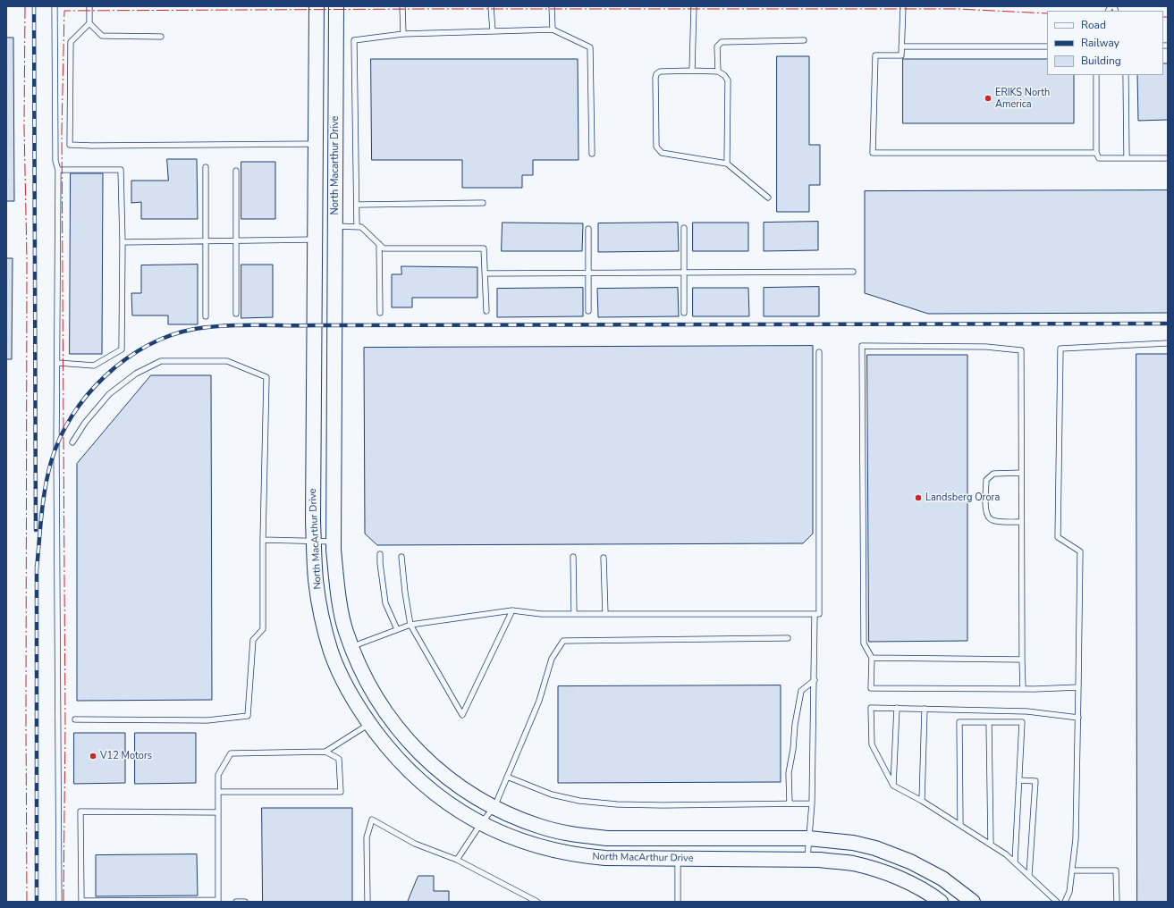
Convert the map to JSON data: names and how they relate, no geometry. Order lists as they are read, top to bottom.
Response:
{
  "streets": {
    "main road": ["North Macarthur Drive", "North MacArthur Drive"]
  },
  "crossings": [
    ["North Macarthur Drive", "North MacArthur Drive"]
  ],
  "places": ["ERIKS North America", "Landsberg Orora", "V12 Motors"],
  "legend": ["Road", "Railway", "Building"]
}
